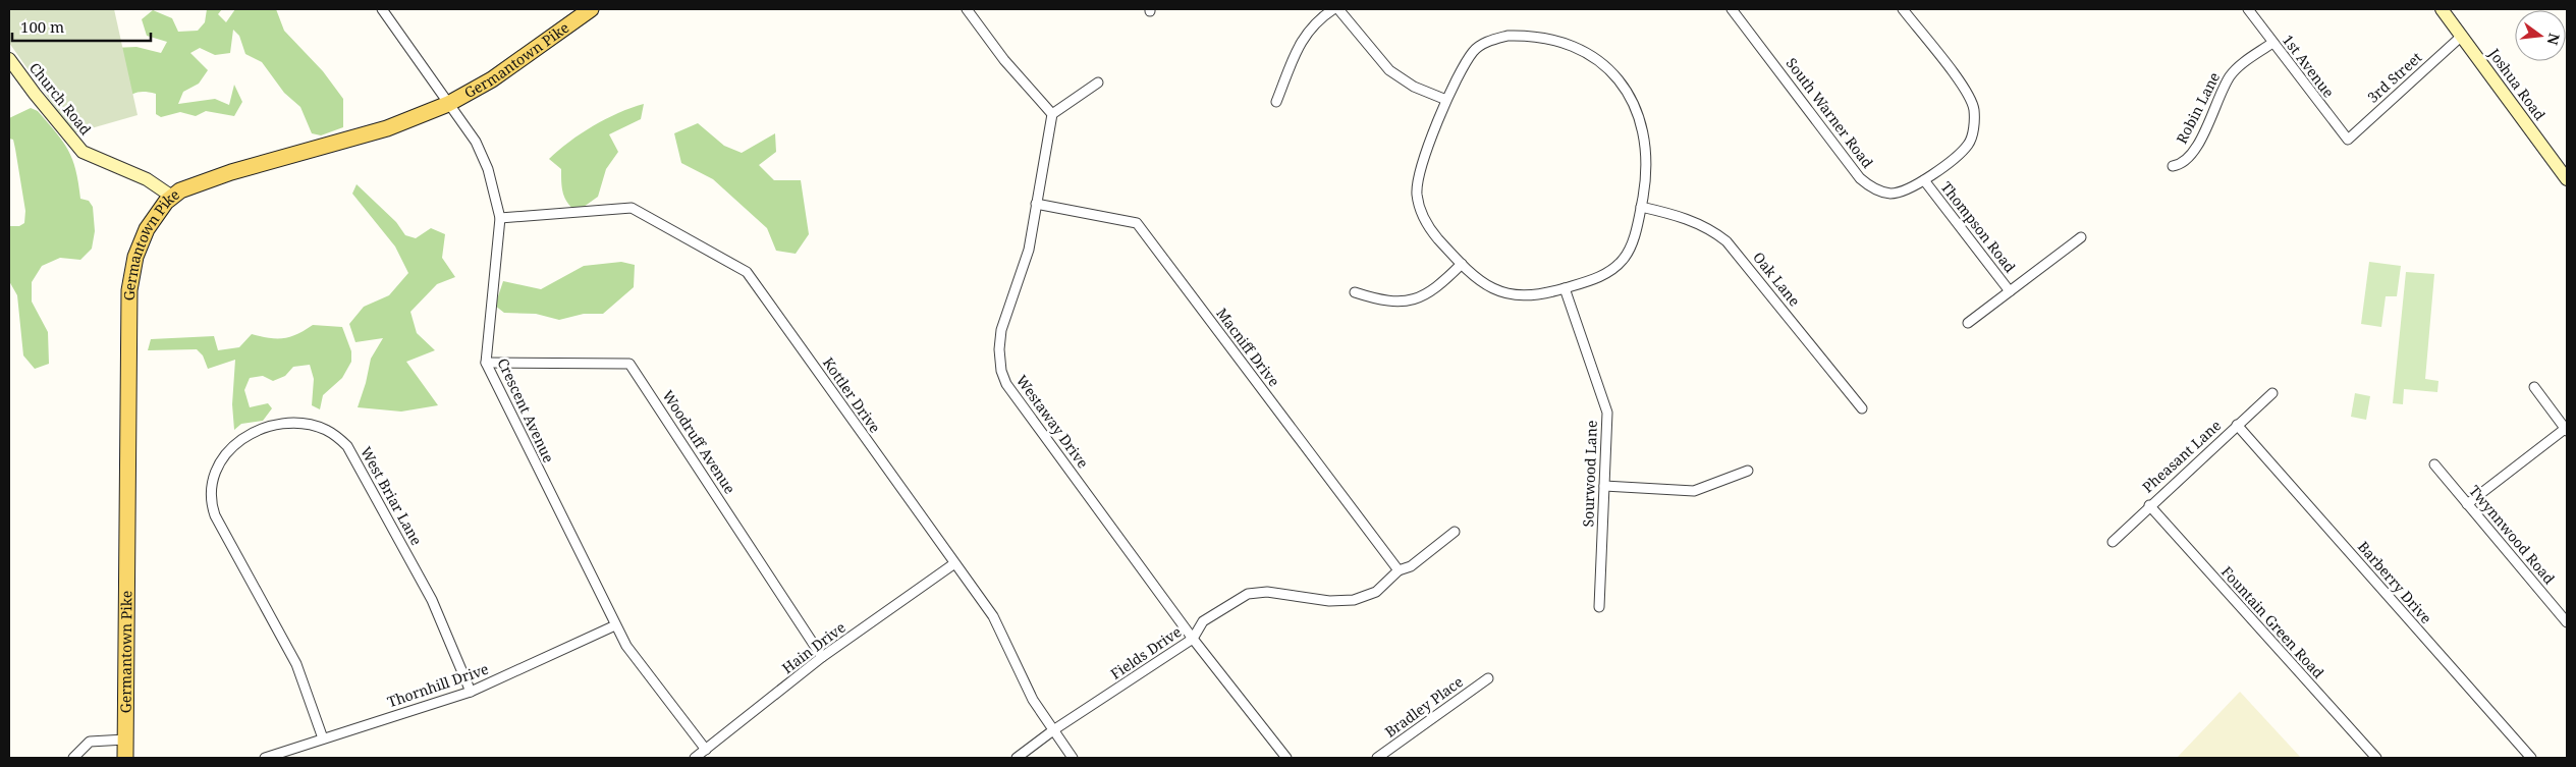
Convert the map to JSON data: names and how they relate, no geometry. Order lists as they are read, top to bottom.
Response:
{
  "streets": {
    "main road": ["Germantown Pike"],
    "street": [
      "1st Avenue",
      "3rd Street",
      "Joshua Road",
      "Church Road",
      "Robin Lane",
      "South Warner Road",
      "Thompson Road",
      "Oak Lane",
      "Macniff Drive",
      "Kottler Drive",
      "Crescent Avenue",
      "Westaway Drive",
      "Woodruff Avenue",
      "Pheasant Lane",
      "Sourwood Lane",
      "West Briar Lane",
      "Twynnwood Road",
      "Barberry Drive",
      "Fountain Green Road",
      "Hain Drive",
      "Fields Drive",
      "Thornhill Drive",
      "Bradley Place"
    ]
  },
  "crossings": [
    ["Germantown Pike", "Church Road"],
    ["Germantown Pike", "Crescent Avenue"],
    ["1st Avenue", "3rd Street"],
    ["1st Avenue", "Robin Lane"],
    ["3rd Street", "Joshua Road"],
    ["South Warner Road", "Thompson Road"],
    ["Macniff Drive", "Westaway Drive"],
    ["Macniff Drive", "Fields Drive"],
    ["Kottler Drive", "Crescent Avenue"],
    ["Kottler Drive", "Hain Drive"],
    ["Kottler Drive", "Fields Drive"],
    ["Crescent Avenue", "Woodruff Avenue"],
    ["Crescent Avenue", "Hain Drive"],
    ["Crescent Avenue", "Thornhill Drive"],
    ["Westaway Drive", "Fields Drive"],
    ["Woodruff Avenue", "Hain Drive"],
    ["Pheasant Lane", "Barberry Drive"],
    ["Pheasant Lane", "Fountain Green Road"],
    ["West Briar Lane", "Thornhill Drive"]
  ],
  "scale_bar": "100 m",
  "north": "right"
}
